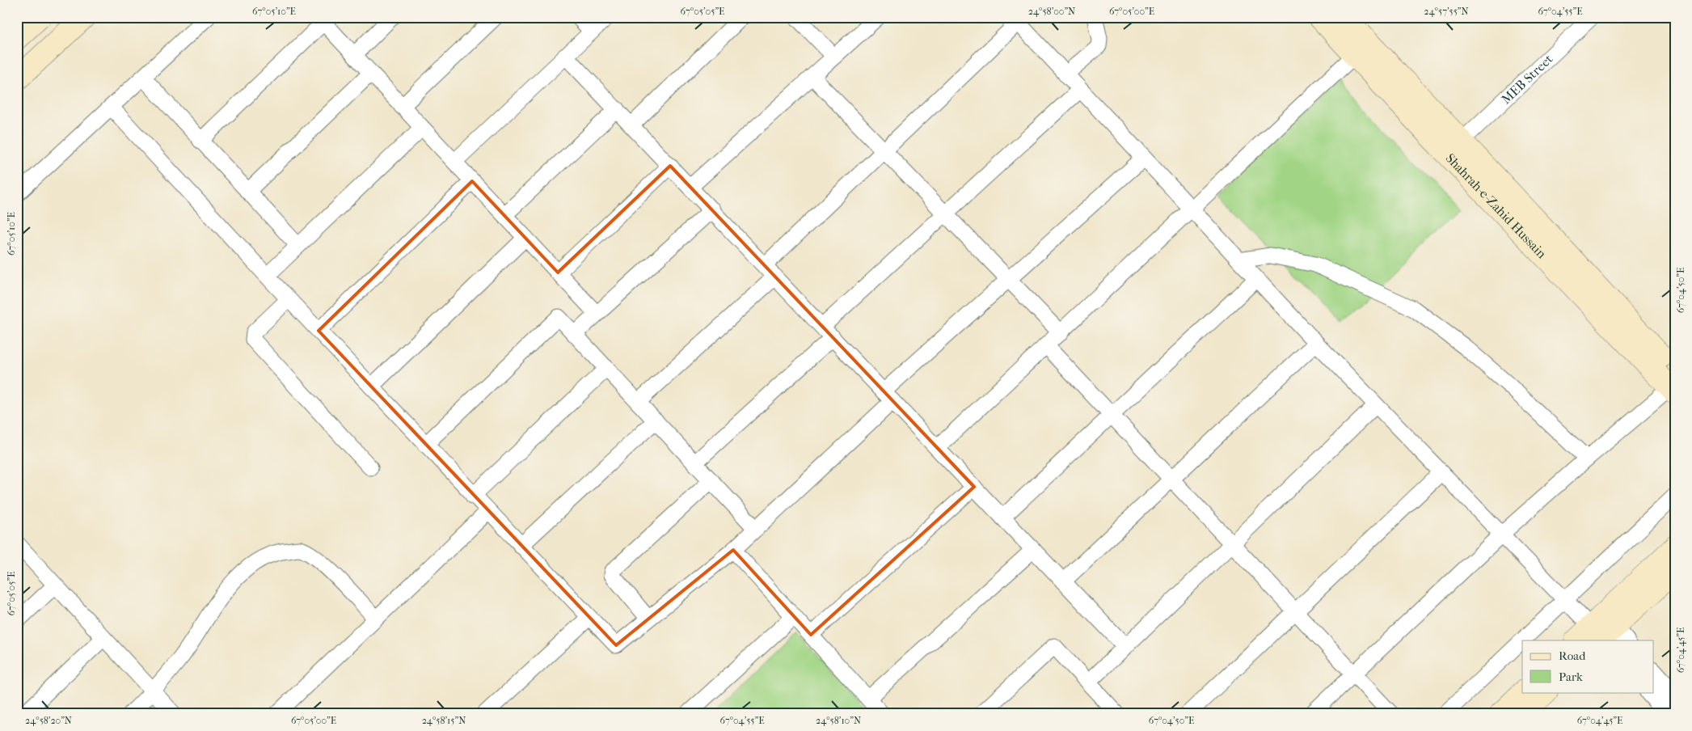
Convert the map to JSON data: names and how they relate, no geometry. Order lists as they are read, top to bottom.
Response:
{
  "streets": {
    "main road": ["Shahrah-e-Zahid Hussain"],
    "street": ["MEB Street"]
  },
  "crossings": [
    ["MEB Street", "Shahrah-e-Zahid Hussain"]
  ],
  "legend": ["Road", "Park"],
  "coordinates": [
    "67°05'10\"E",
    "67°05'05\"E",
    "24°58'00\"N",
    "67°05'00\"E",
    "24°57'55\"N",
    "67°04'55\"E",
    "67°04'50\"E",
    "67°04'45\"E",
    "24°58'20\"N",
    "24°58'15\"N",
    "24°58'10\"N"
  ]
}
